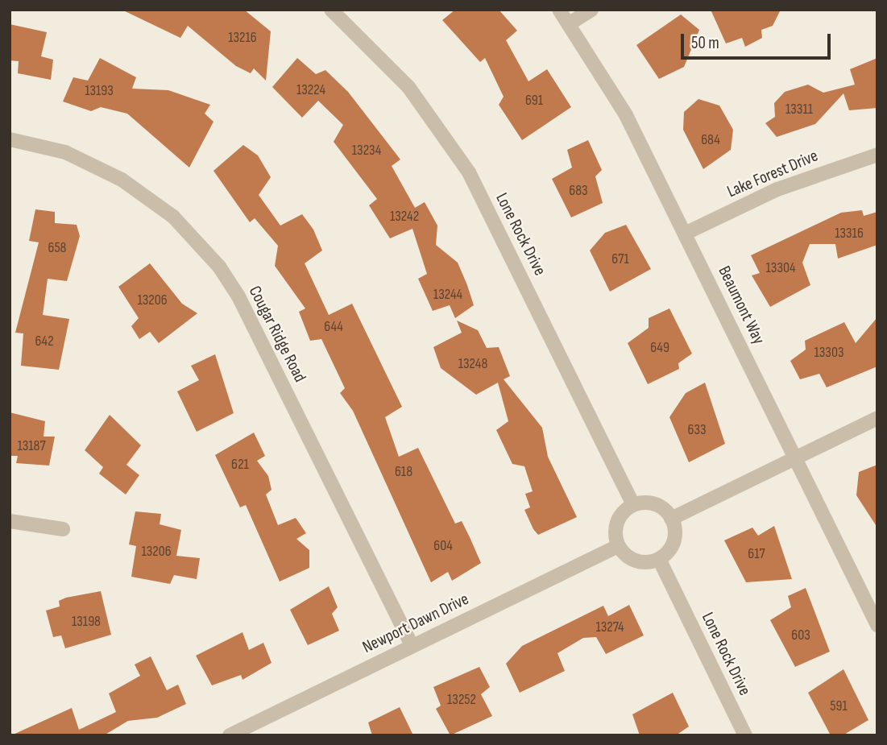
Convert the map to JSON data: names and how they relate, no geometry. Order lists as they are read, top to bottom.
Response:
{
  "streets": {
    "street": [
      "Lake Forest Drive",
      "Lone Rock Drive",
      "Beaumont Way",
      "Cougar Ridge Road",
      "Newport Dawn Drive"
    ]
  },
  "crossings": [
    ["Lake Forest Drive", "Beaumont Way"],
    ["Lone Rock Drive", "Newport Dawn Drive"],
    ["Cougar Ridge Road", "Newport Dawn Drive"]
  ],
  "house_numbers": [
    "13216",
    "13224",
    "13193",
    "691",
    "13311",
    "684",
    "13234",
    "683",
    "13242",
    "13316",
    "658",
    "671",
    "13304",
    "13244",
    "13206",
    "644",
    "642",
    "649",
    "13303",
    "13248",
    "633",
    "13187",
    "621",
    "618",
    "604",
    "13206",
    "617",
    "13198",
    "13274",
    "603",
    "13252",
    "591"
  ],
  "scale_bar": "50 m"
}
